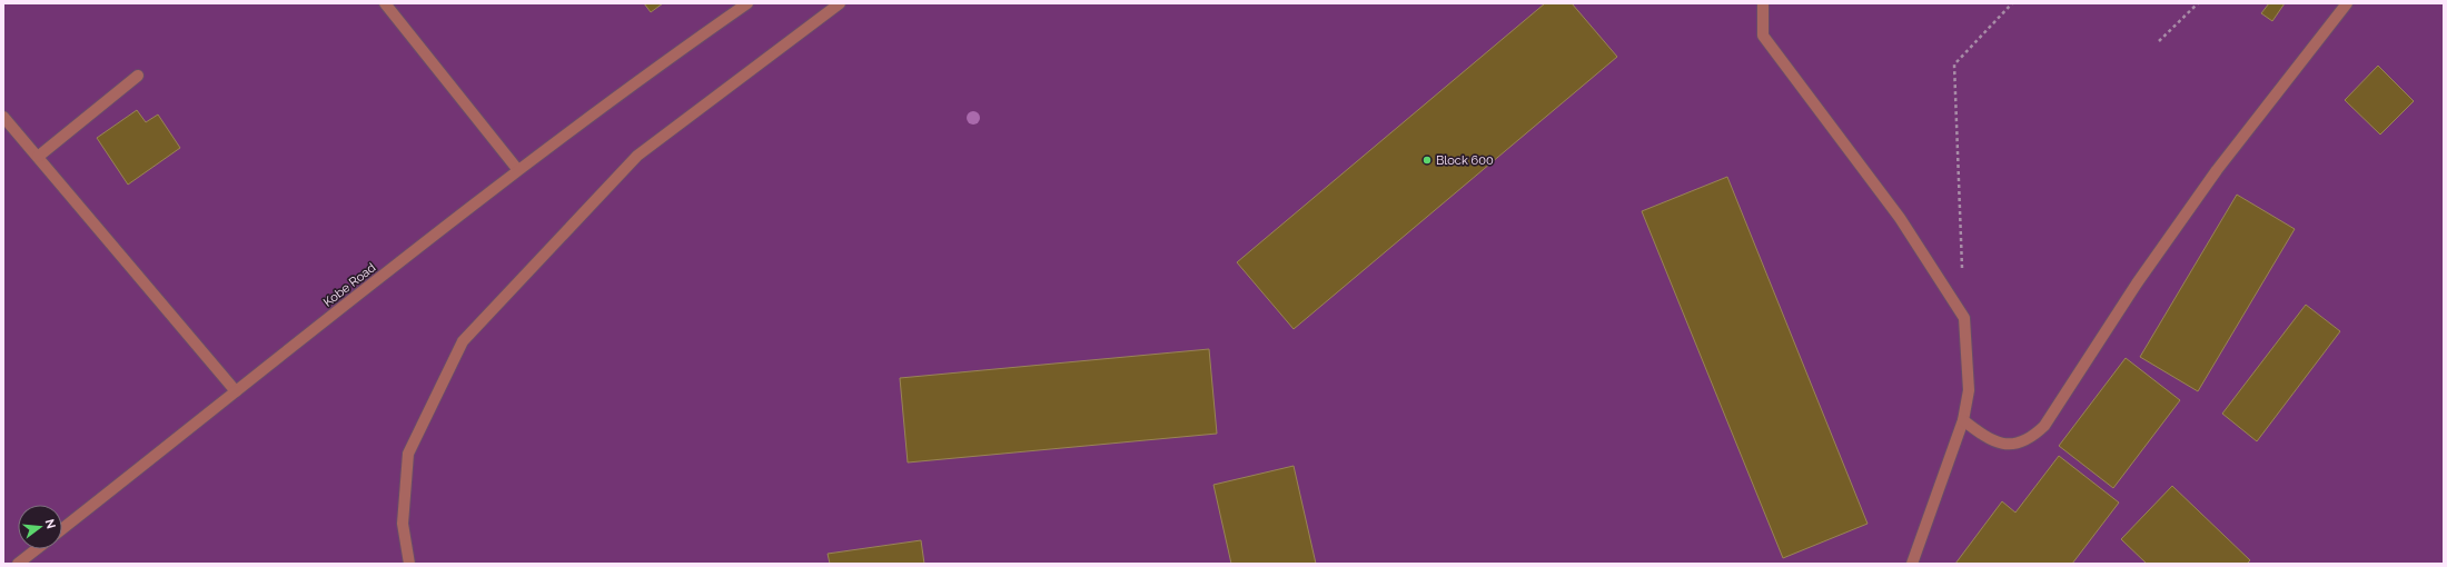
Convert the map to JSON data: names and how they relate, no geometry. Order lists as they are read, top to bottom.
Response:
{
  "streets": {
    "street": ["Kobe Road"]
  },
  "places": ["Block 600"],
  "north": "right"
}
